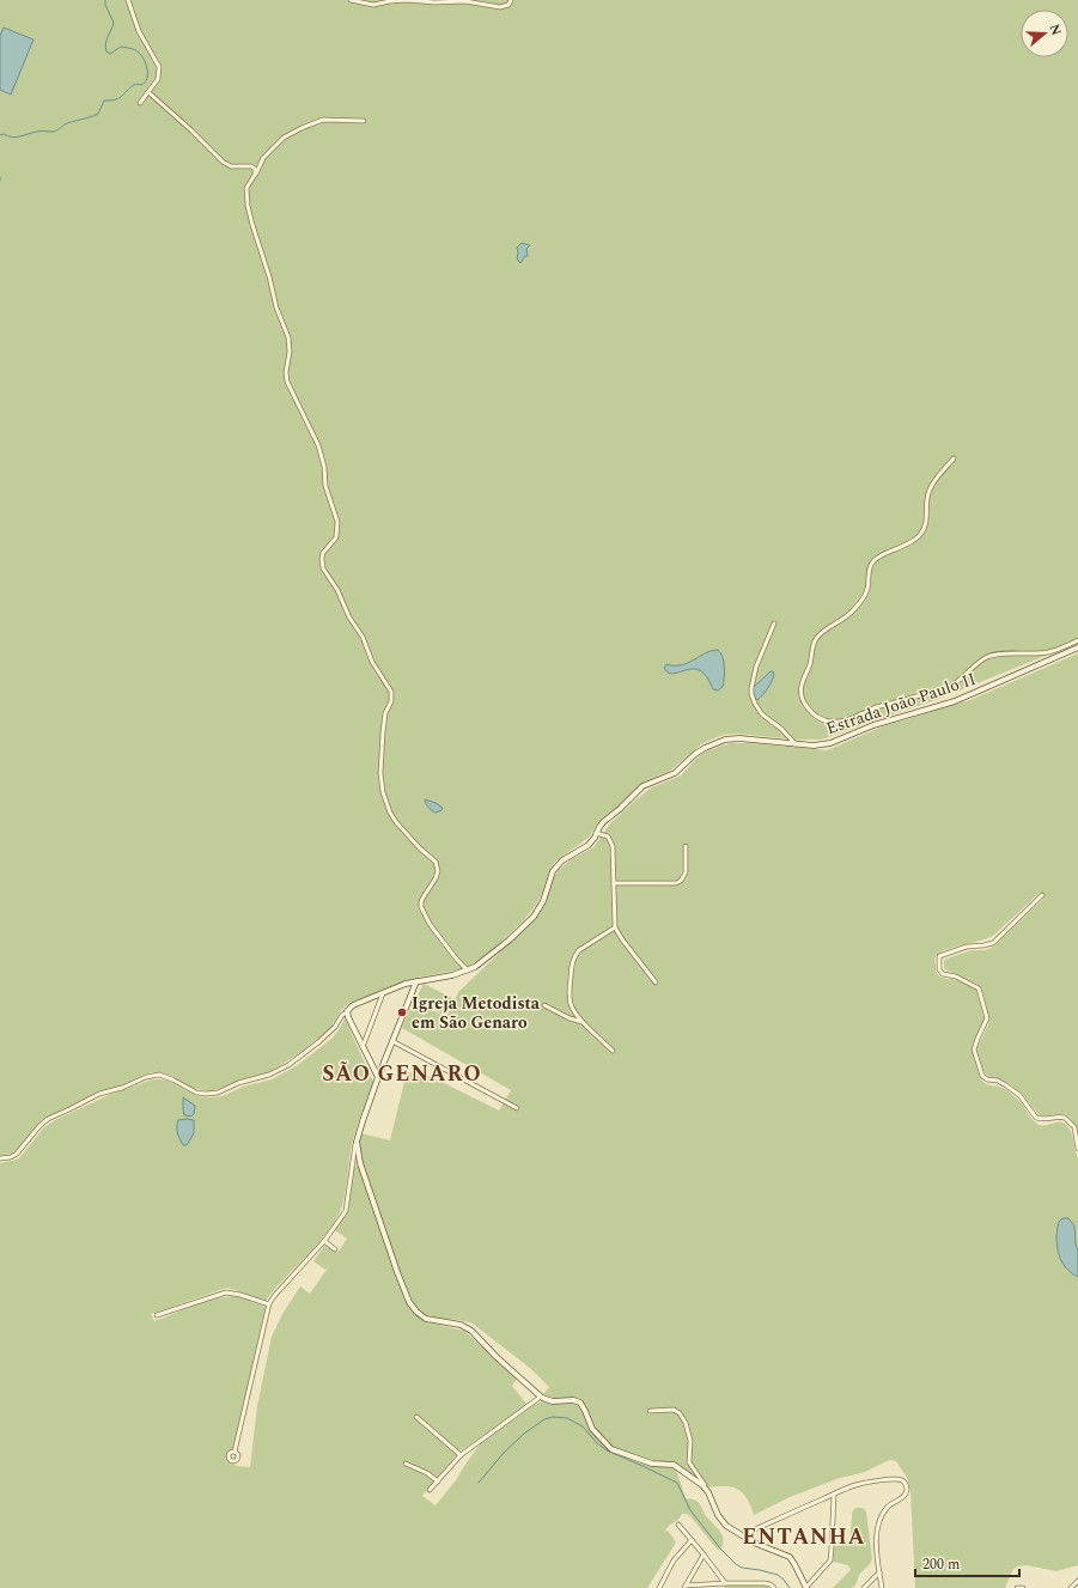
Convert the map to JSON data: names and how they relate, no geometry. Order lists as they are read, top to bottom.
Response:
{
  "streets": {
    "street": ["Estrada João Paulo II"]
  },
  "districts": ["SÃO GENARO", "ENTANHA"],
  "places": ["Igreja Metodista em São Genaro"],
  "scale_bar": "200 m",
  "north": "right"
}
